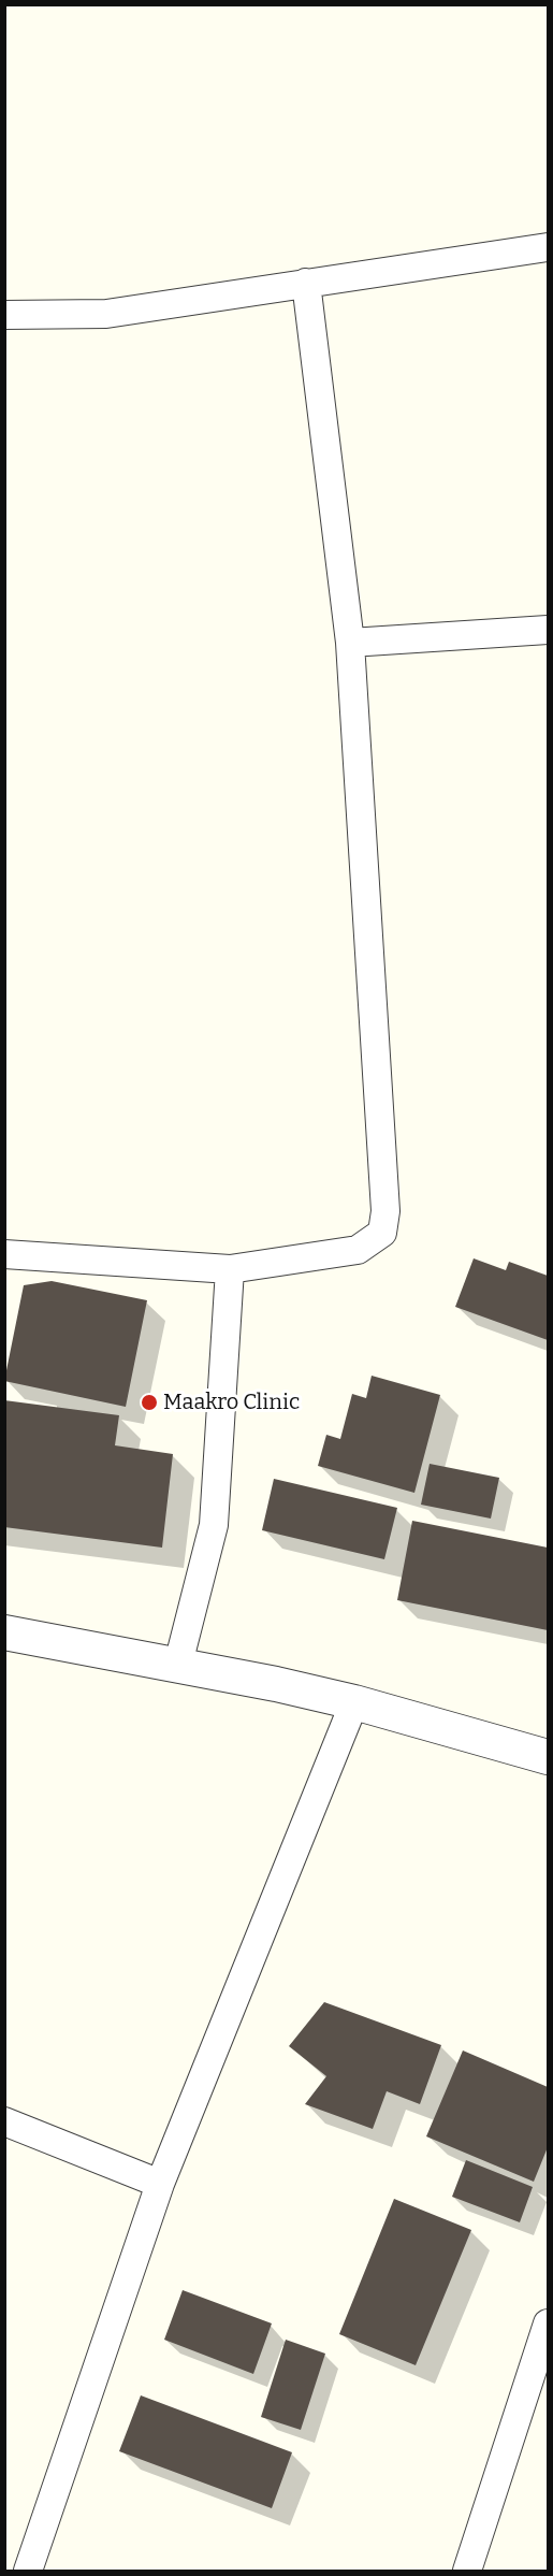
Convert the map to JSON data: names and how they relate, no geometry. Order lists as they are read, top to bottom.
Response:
{
  "places": ["Maakro Clinic"]
}
